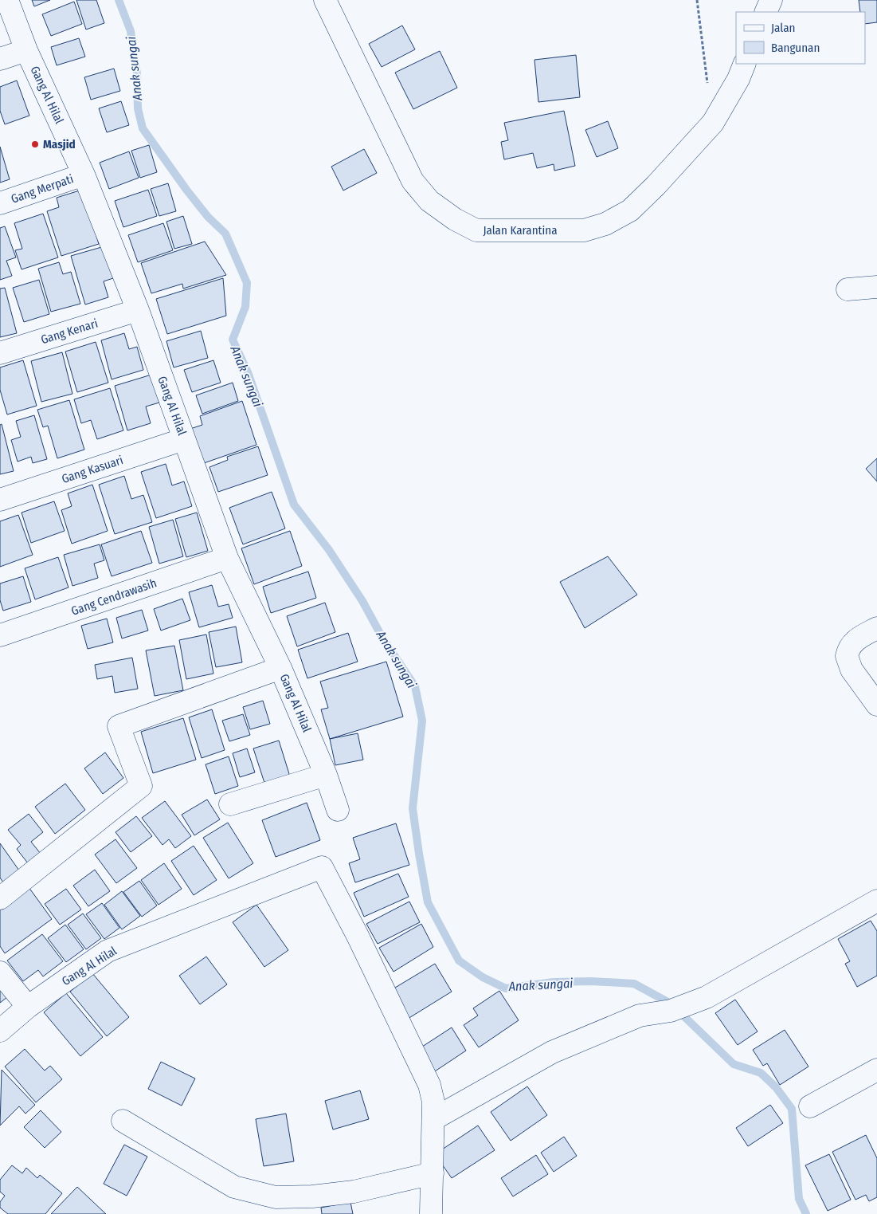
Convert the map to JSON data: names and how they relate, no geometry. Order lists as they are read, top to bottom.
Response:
{
  "streets": {
    "street": [
      "Gang Al Hilal",
      "Gang Merpati",
      "Jalan Karantina",
      "Gang Kenari",
      "Gang Kasuari",
      "Gang Cendrawasih"
    ]
  },
  "crossings": [
    ["Gang Al Hilal", "Gang Merpati"],
    ["Gang Al Hilal", "Gang Kenari"],
    ["Gang Al Hilal", "Gang Kasuari"],
    ["Gang Al Hilal", "Gang Cendrawasih"]
  ],
  "water": ["Anak sungai"],
  "places": ["Masjid"],
  "legend": ["Jalan", "Bangunan"]
}
